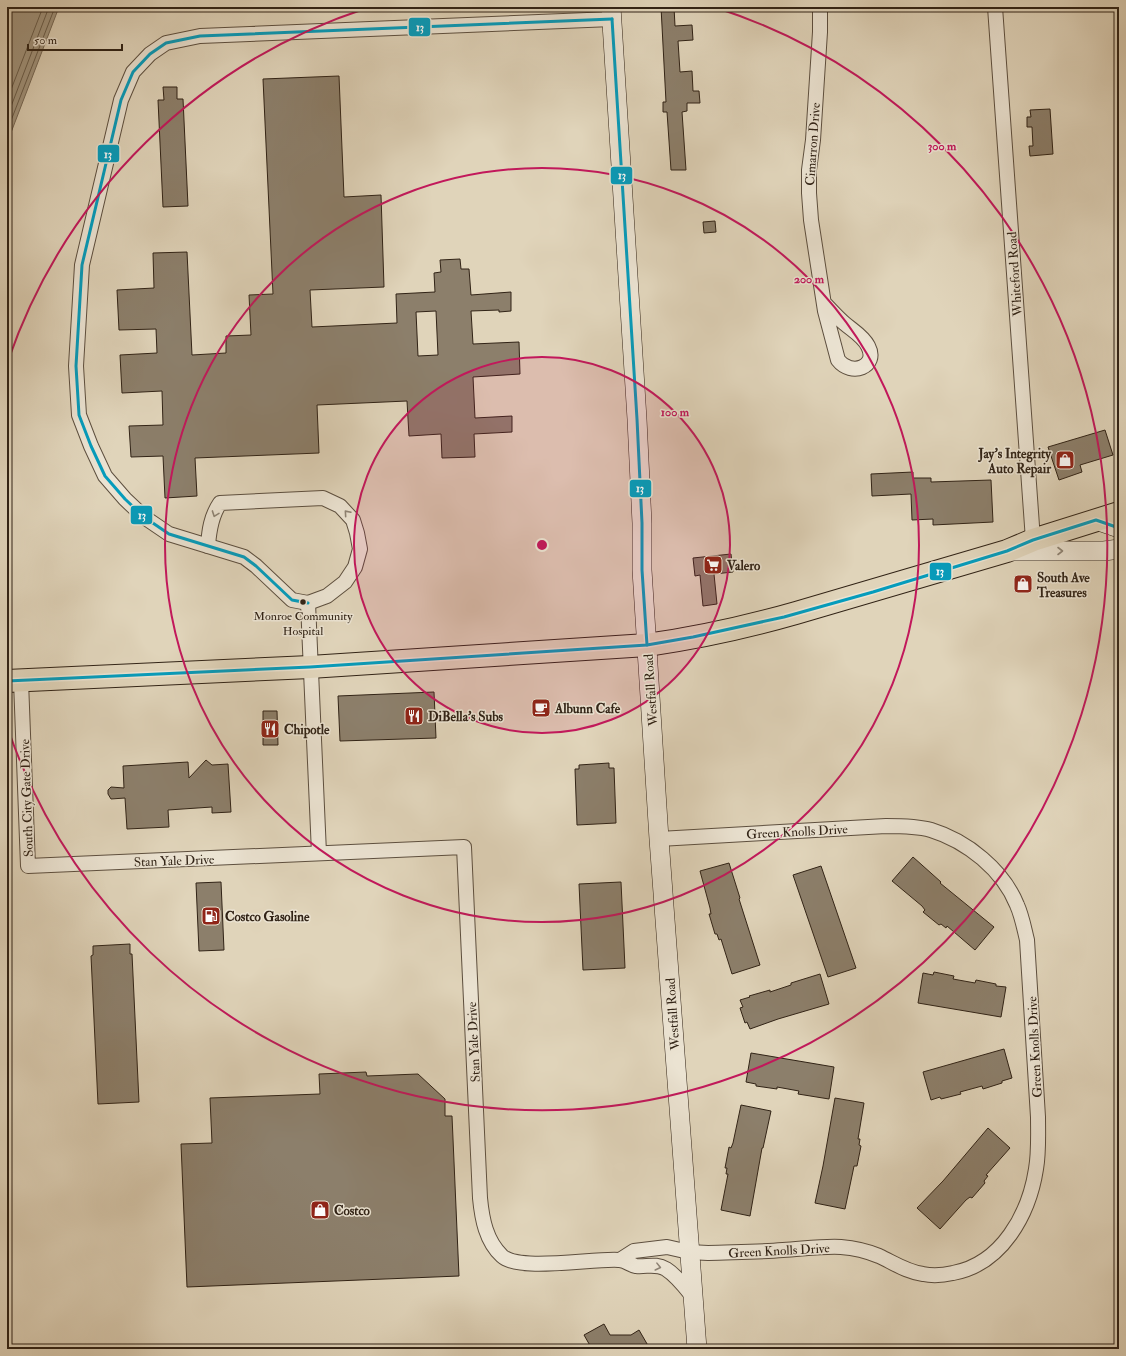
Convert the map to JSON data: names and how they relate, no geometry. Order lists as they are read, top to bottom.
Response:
{
  "streets": {
    "street": [
      "Cimarron Drive",
      "Whiteford Road",
      "Westfall Road",
      "South City Gate Drive",
      "Green Knolls Drive",
      "Stan Yale Drive"
    ]
  },
  "crossings": [
    ["Westfall Road", "Green Knolls Drive"],
    ["Westfall Road", "Stan Yale Drive"],
    ["South City Gate Drive", "Stan Yale Drive"],
    ["Green Knolls Drive", "Stan Yale Drive"]
  ],
  "places": {
    "shop": ["Jay's Integrity Auto Repair", "South Ave Treasures", "Costco"],
    "supermarket": ["Valero"],
    "other": ["Monroe Community Hospital"],
    "cafe": ["Albunn Cafe"],
    "restaurant": ["DiBella's Subs", "Chipotle"],
    "fuel station": ["Costco Gasoline"]
  },
  "lines": ["transit line 13"],
  "scale_bar": "50 m",
  "rings": ["300 m", "200 m", "100 m"]
}
